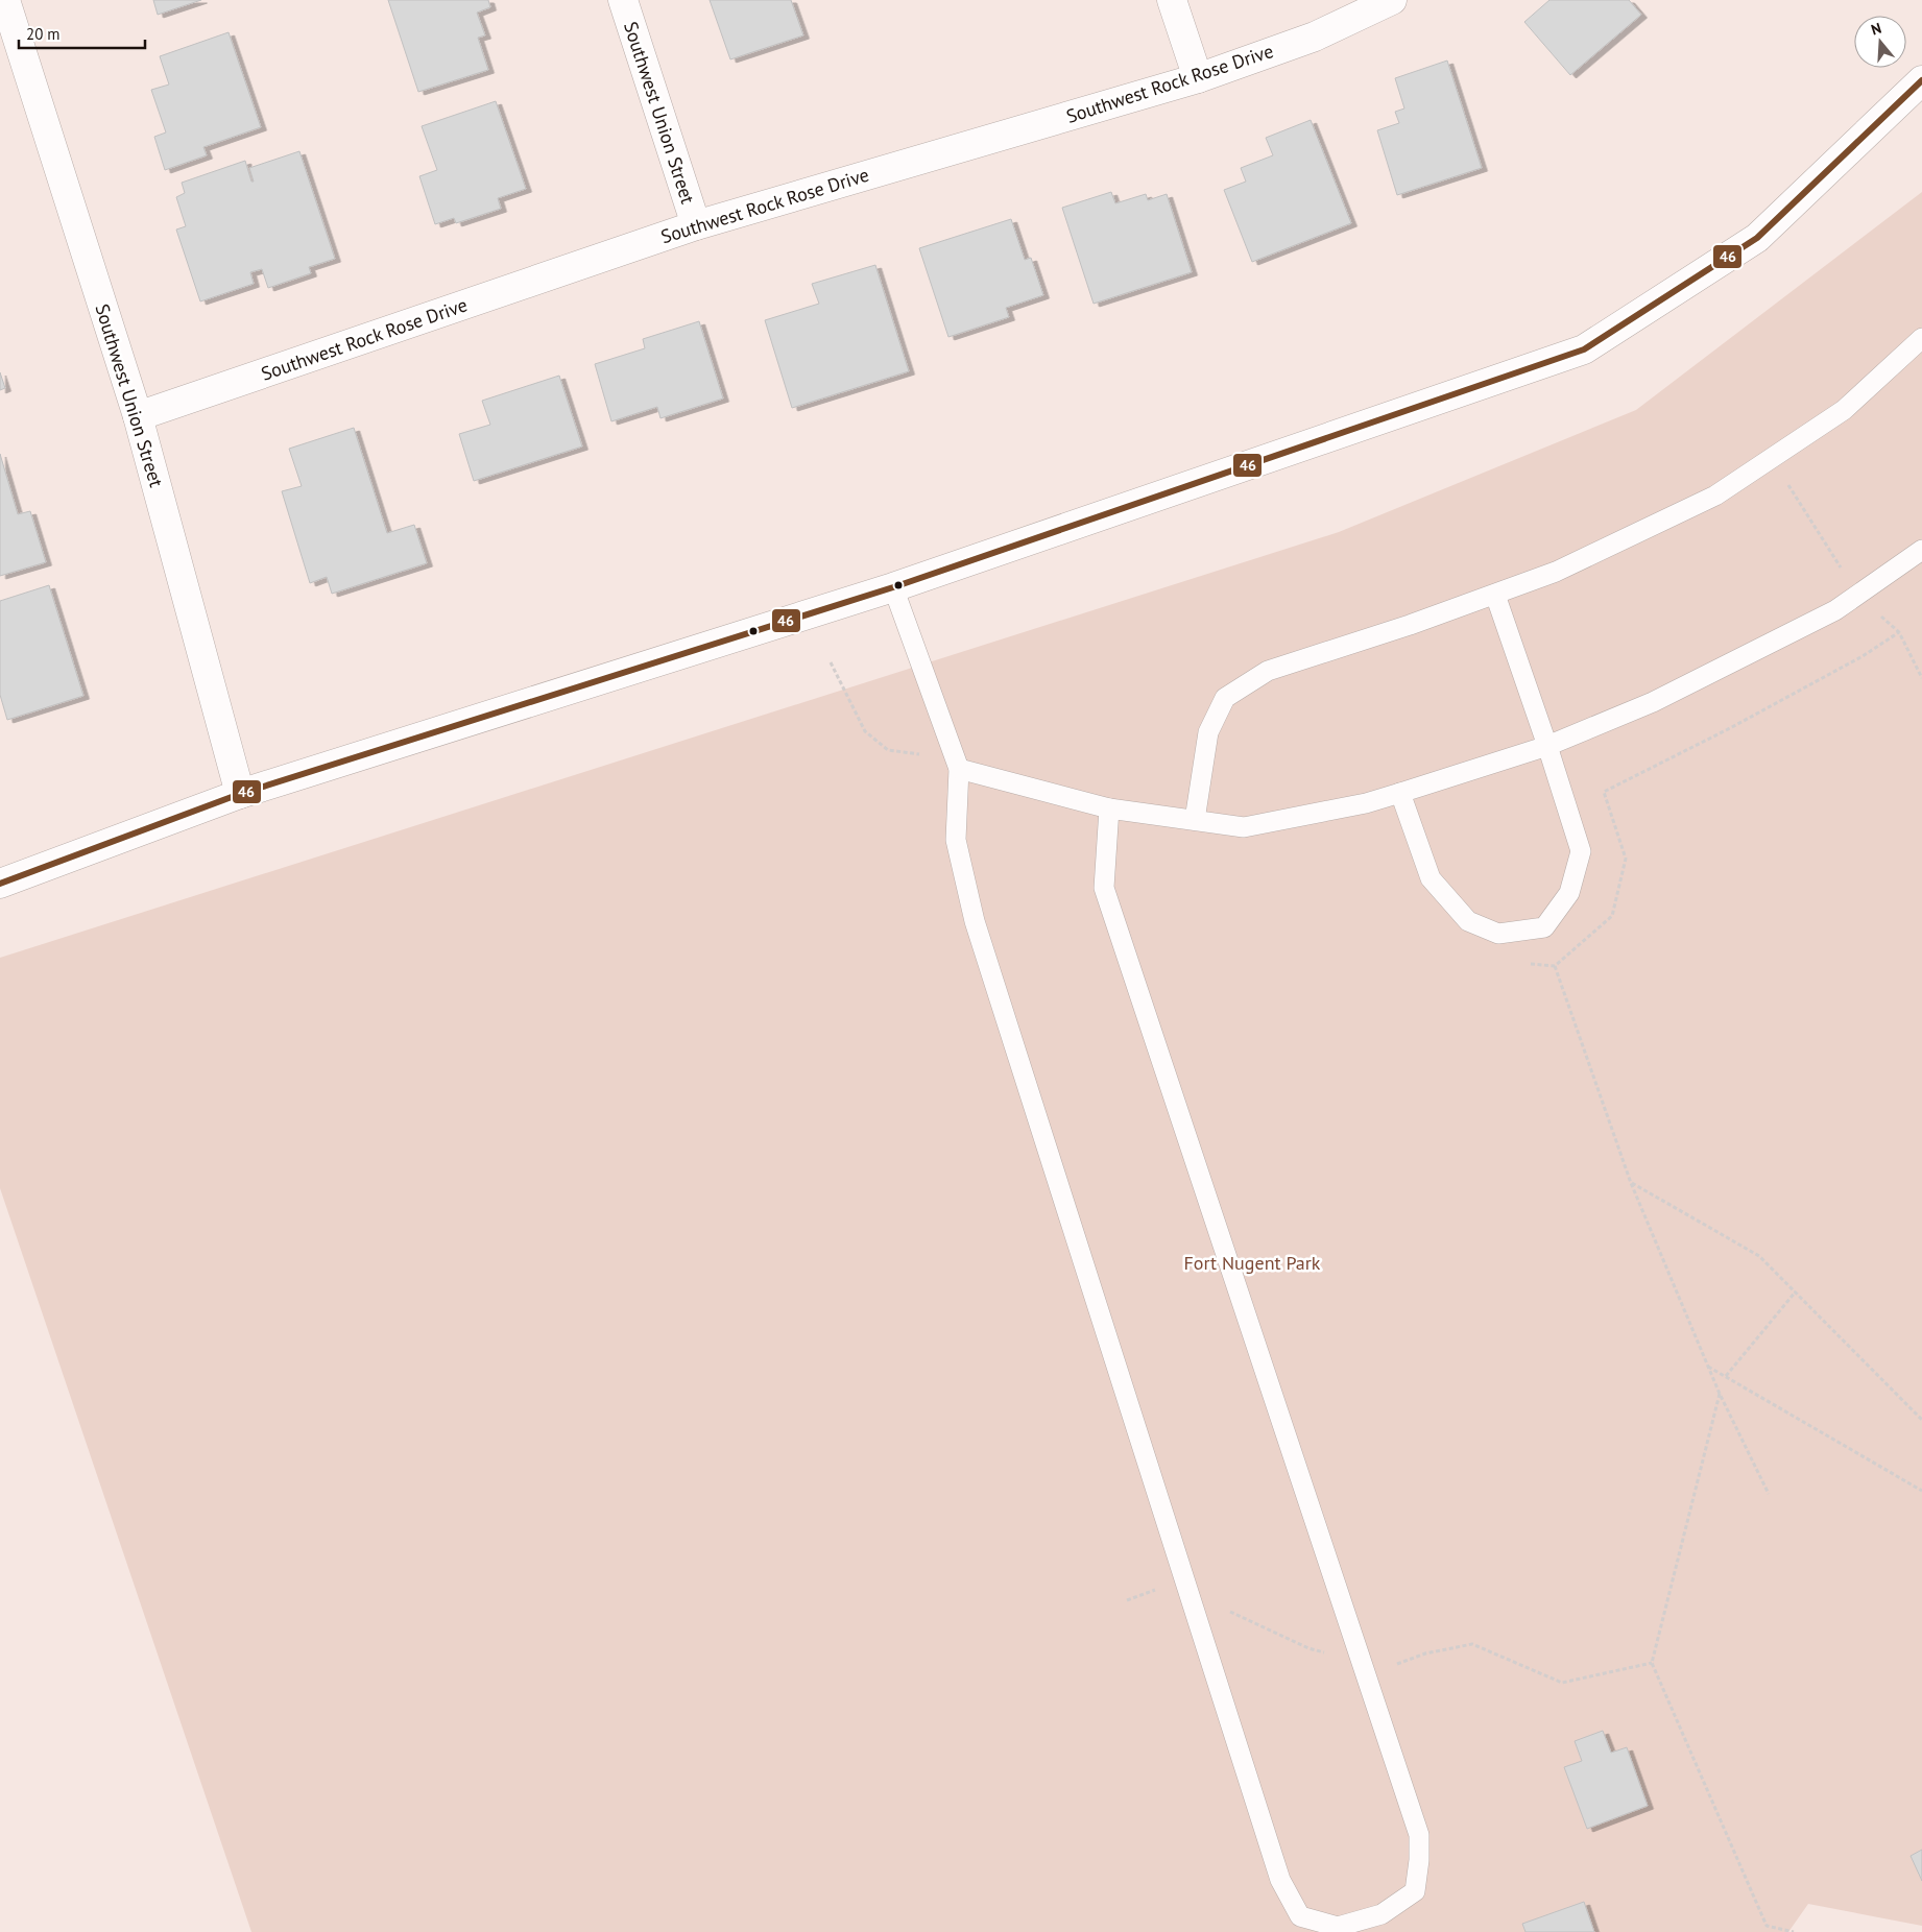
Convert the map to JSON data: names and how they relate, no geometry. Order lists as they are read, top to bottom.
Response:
{
  "streets": {
    "street": ["Southwest Rock Rose Drive", "Southwest Union Street"]
  },
  "crossings": [
    ["Southwest Rock Rose Drive", "Southwest Union Street"]
  ],
  "parks": ["Fort Nugent Park"],
  "lines": ["transit line 46"],
  "scale_bar": "20 m",
  "north": "top"
}
